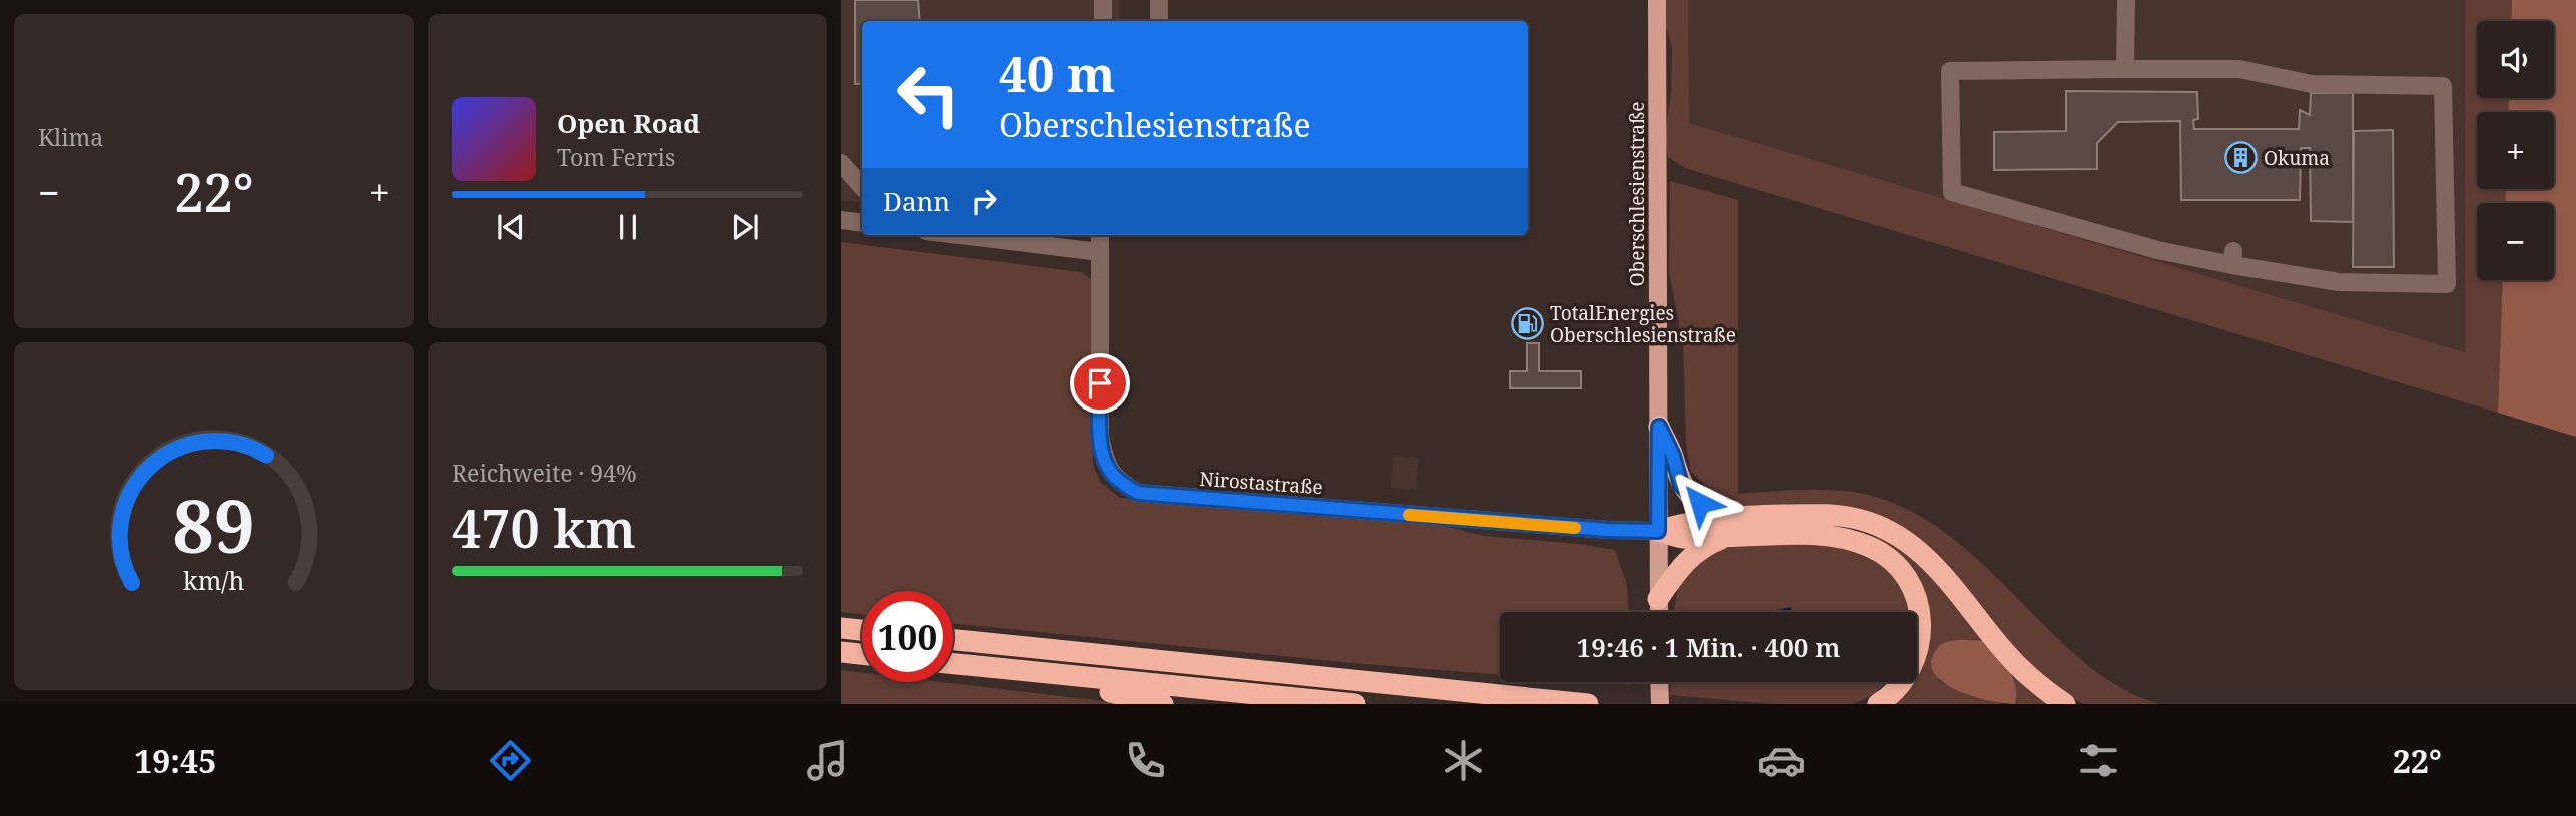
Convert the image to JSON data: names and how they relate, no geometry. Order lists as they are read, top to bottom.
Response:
{
  "streets": {
    "main road": ["Oberschlesienstraße"],
    "street": ["Nirostastraße"]
  },
  "crossings": [
    ["Oberschlesienstraße", "Nirostastraße"]
  ],
  "places": {
    "building": ["Okuma"],
    "fuel station": ["TotalEnergies Oberschlesienstraße"]
  },
  "page": {
    "tile": [
      "Klima",
      ["Reichweite · 94%", "470 km"]
    ],
    "map_buttons": ["+", "−"],
    "turn": ["40 m", "Oberschlesienstraße"],
    "song": ["Open Road", "Tom Ferris"],
    "heat": ["−", "22°", "+"],
    "then": "Dann",
    "limit": "100",
    "trip": "19:46 · 1 Min. · 400 m",
    "tabs": ["19:45", "22°"],
    "gauge": ["89", "km/h"]
  }
}
